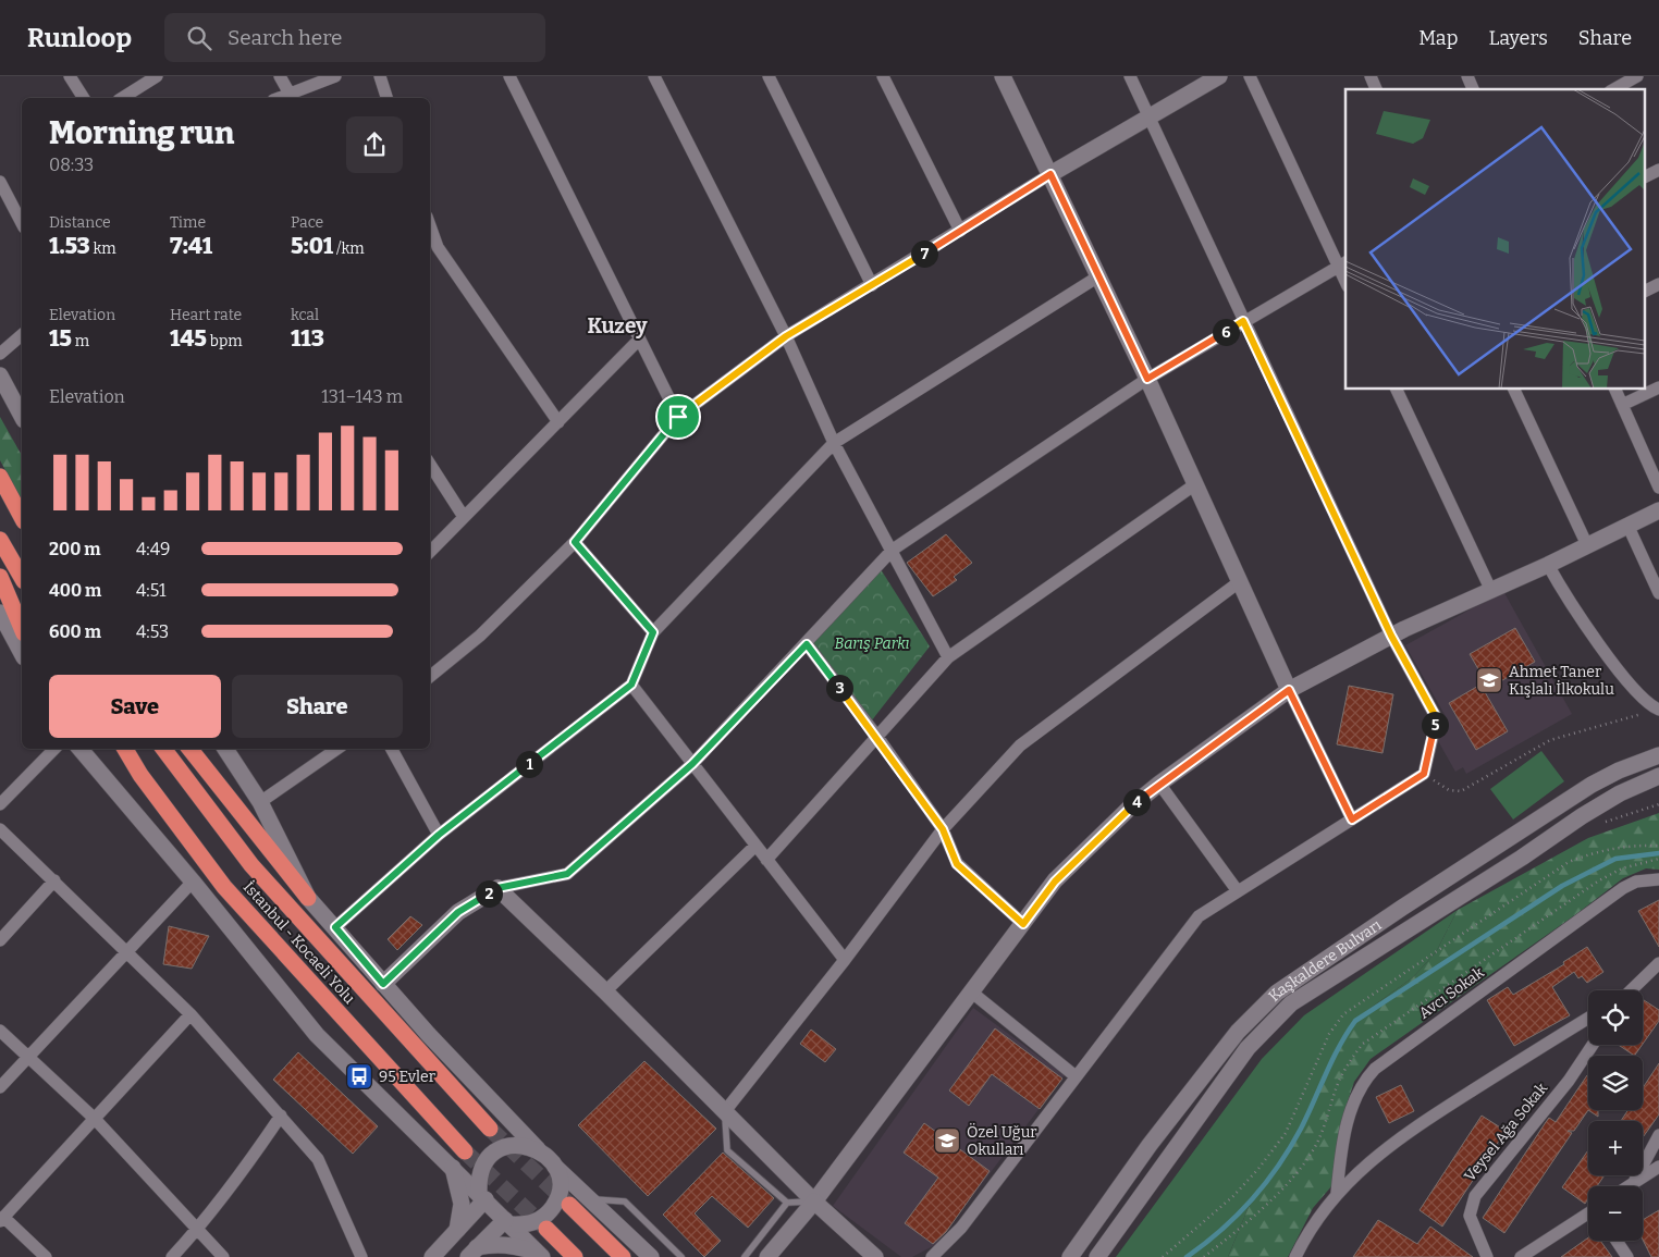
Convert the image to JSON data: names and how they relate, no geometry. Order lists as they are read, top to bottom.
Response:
{
  "streets": {
    "highway": ["İstanbul - Kocaeli Yolu"],
    "main road": ["Kaşkaldere Bulvarı"],
    "street": ["Avcı Sokak", "Veysel Ağa Sokak"]
  },
  "districts": ["Kuzey"],
  "parks": ["Barış Parkı"],
  "places": {
    "school or university": ["Ahmet Taner Kışlalı İlkokulu", "Özel Uğur Okulları"],
    "bus stop": ["95 Evler"]
  },
  "page": {
    "header": "Runloop",
    "search": "Search here",
    "nav": ["Map", "Layers", "Share"],
    "heading": ["Morning run", "08:33"],
    "stats": [
      ["Distance", "1.53 km"],
      ["Time", "7:41"],
      ["Pace", "5:01 /km"],
      ["Elevation", "15 m"],
      ["Heart rate", "145 bpm"],
      ["kcal", "113"]
    ],
    "pins": [
      "7",
      "6",
      "3",
      "5",
      "1",
      "4",
      "2"
    ],
    "chart": ["Elevation", "131–143 m"],
    "list": [
      {
        "name": "200 m",
        "note": "4:49"
      },
      {
        "name": "400 m",
        "note": "4:51"
      },
      {
        "name": "600 m",
        "note": "4:53"
      }
    ],
    "buttons": ["Save", "Share"],
    "map_buttons": ["+", "−"]
  }
}
